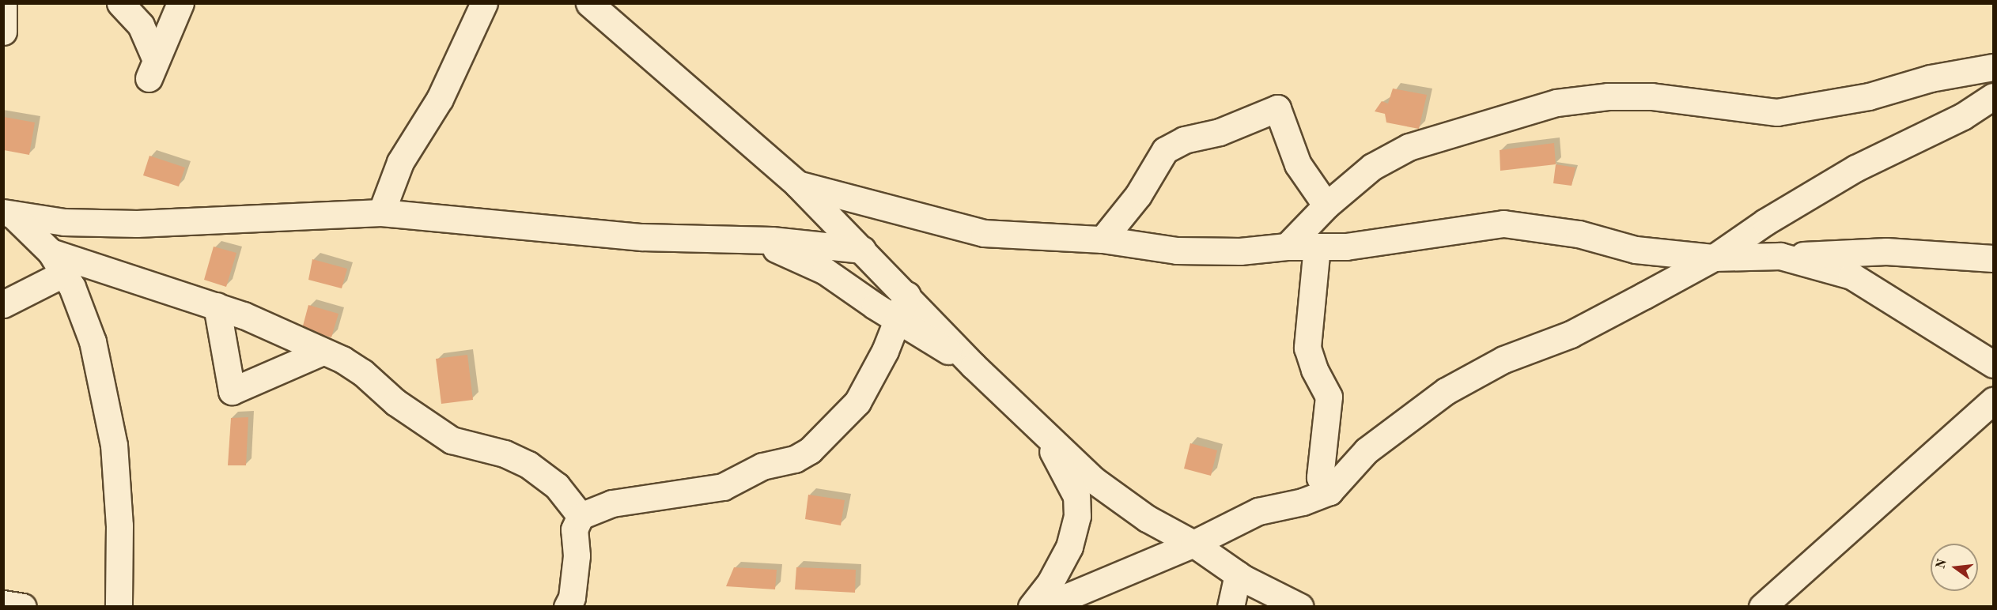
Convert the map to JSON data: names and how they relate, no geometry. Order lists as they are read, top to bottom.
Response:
{
  "north": "left"
}
